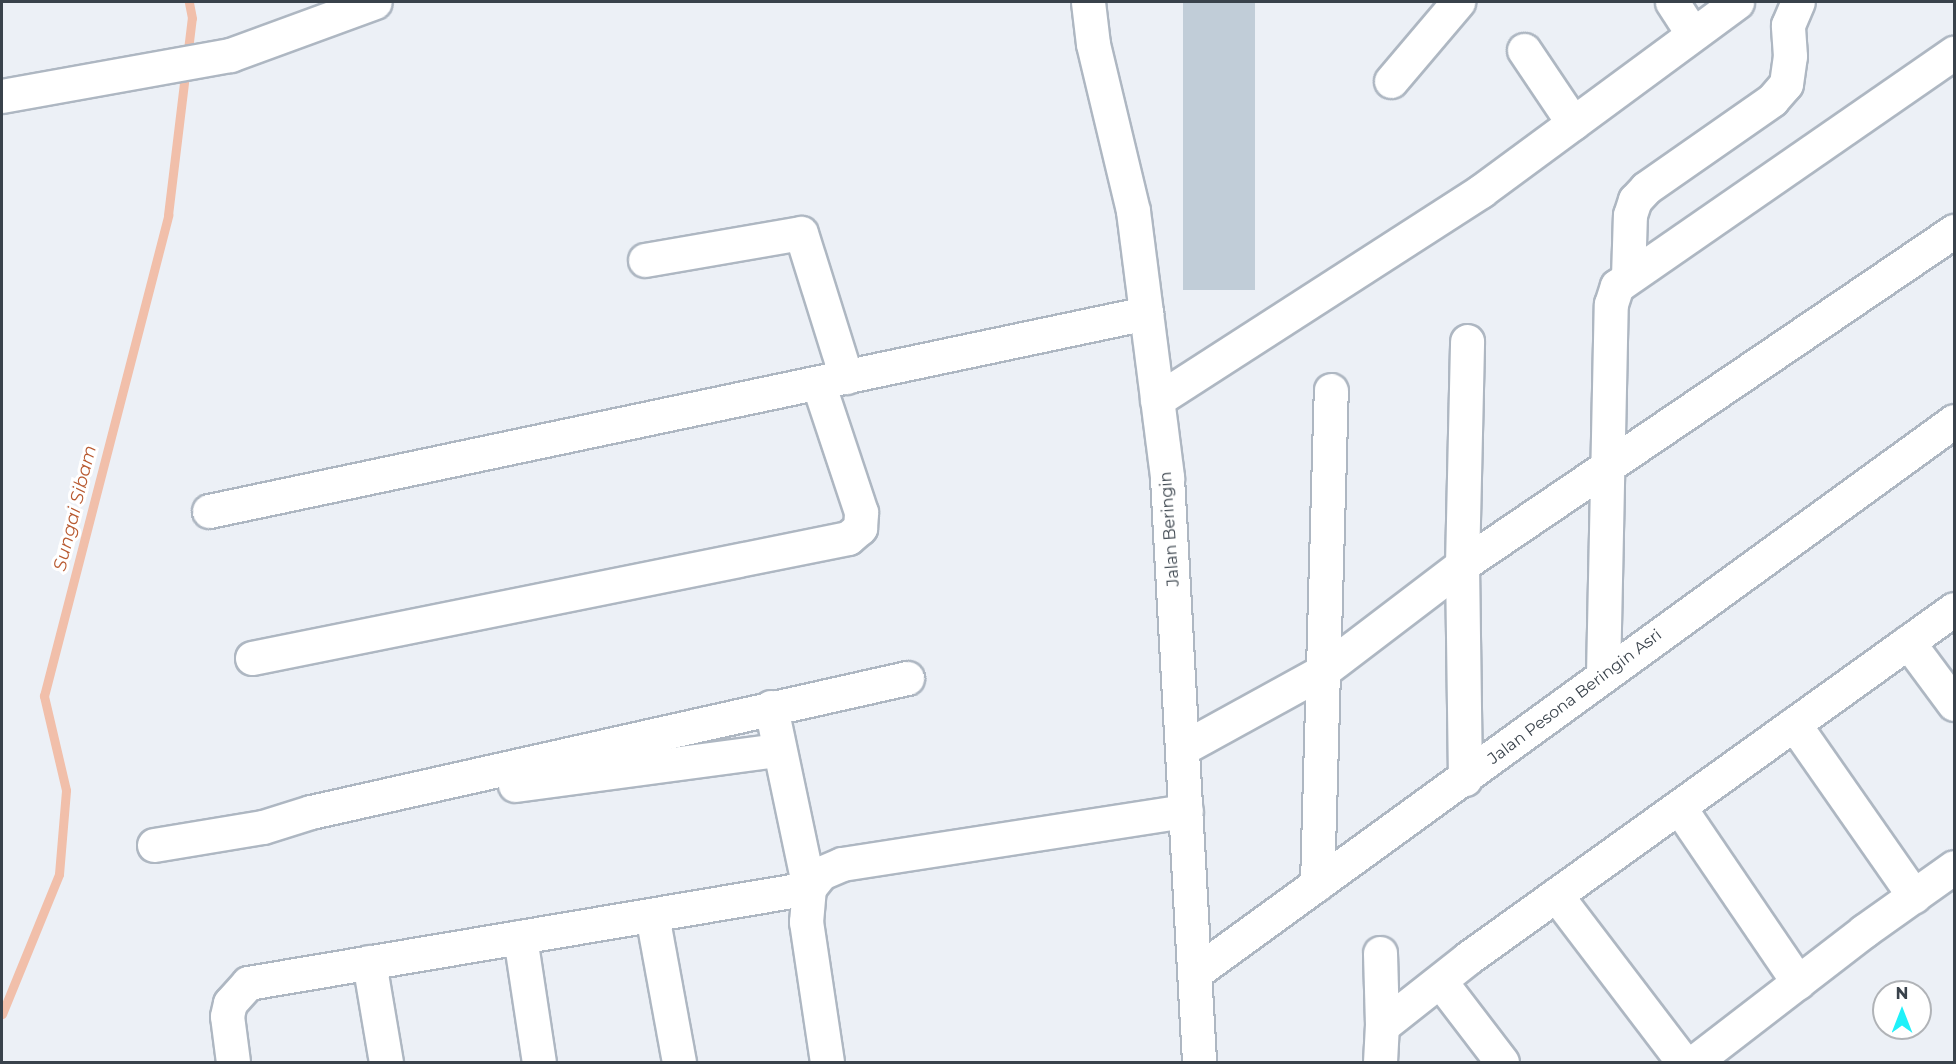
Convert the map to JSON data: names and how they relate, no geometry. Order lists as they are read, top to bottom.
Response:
{
  "streets": {
    "street": ["Jalan Beringin", "Jalan Pesona Beringin Asri"]
  },
  "crossings": [
    ["Jalan Beringin", "Jalan Pesona Beringin Asri"]
  ],
  "water": ["Sungai Sibam"],
  "north": "top"
}
